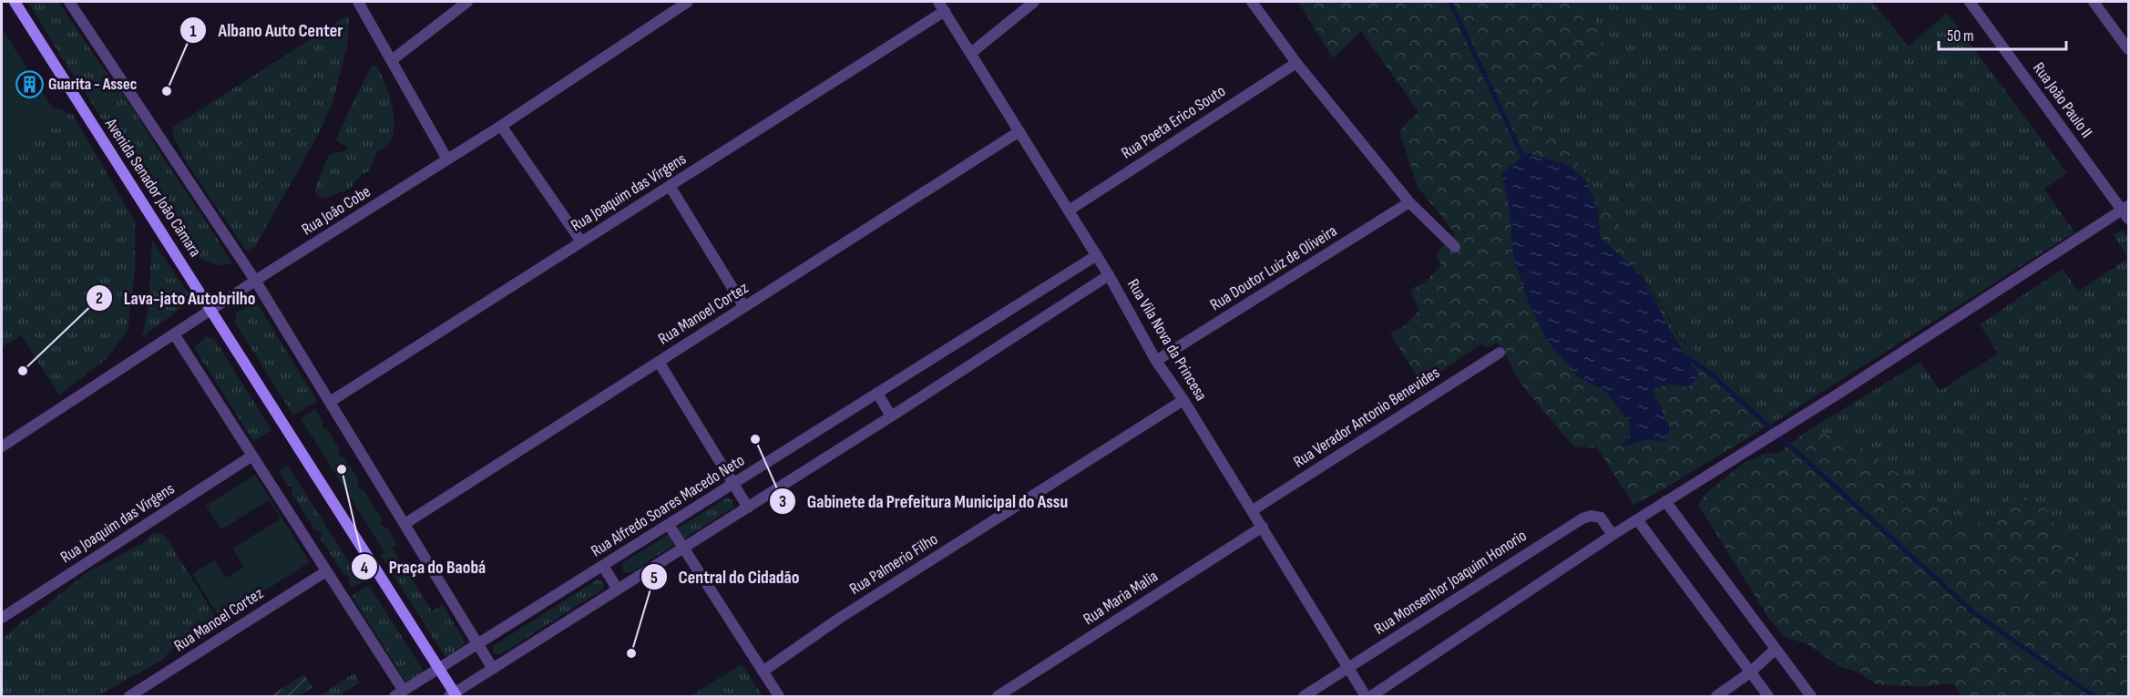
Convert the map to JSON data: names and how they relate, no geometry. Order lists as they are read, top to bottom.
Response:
{
  "streets": {
    "main road": ["Avenida Senador João Câmara"],
    "street": [
      "Rua João Paulo II",
      "Rua Poeta Erico Souto",
      "Rua Joaquim das Virgens",
      "Rua João Cobe",
      "Rua Doutor Luiz de Oliveira",
      "Rua Manoel Cortez",
      "Rua Vila Nova da Princesa",
      "Rua Verador Antonio Benevides",
      "Rua Alfredo Soares Macedo Neto",
      "Rua Palmerio Filho",
      "Rua Monsenhor Joaquim Honorio",
      "Rua Maria Malia"
    ]
  },
  "crossings": [
    ["Rua Poeta Erico Souto", "Rua Vila Nova da Princesa"],
    ["Avenida Senador João Câmara", "Rua Joaquim das Virgens"],
    ["Avenida Senador João Câmara", "Rua João Cobe"],
    ["Avenida Senador João Câmara", "Rua Manoel Cortez"],
    ["Avenida Senador João Câmara", "Rua Alfredo Soares Macedo Neto"],
    ["Rua Joaquim das Virgens", "Rua Vila Nova da Princesa"],
    ["Rua Doutor Luiz de Oliveira", "Rua Vila Nova da Princesa"],
    ["Rua Manoel Cortez", "Rua Vila Nova da Princesa"],
    ["Rua Vila Nova da Princesa", "Rua Verador Antonio Benevides"],
    ["Rua Vila Nova da Princesa", "Rua Alfredo Soares Macedo Neto"],
    ["Rua Vila Nova da Princesa", "Rua Palmerio Filho"],
    ["Rua Vila Nova da Princesa", "Rua Monsenhor Joaquim Honorio"],
    ["Rua Vila Nova da Princesa", "Rua Maria Malia"]
  ],
  "places": {
    "building": ["Guarita - Assec"],
    "other": [
      "Albano Auto Center",
      "Lava-jato Autobrilho",
      "Gabinete da Prefeitura Municipal do Assu",
      "Praça do Baobá",
      "Central do Cidadão"
    ]
  },
  "scale_bar": "50 m"
}
